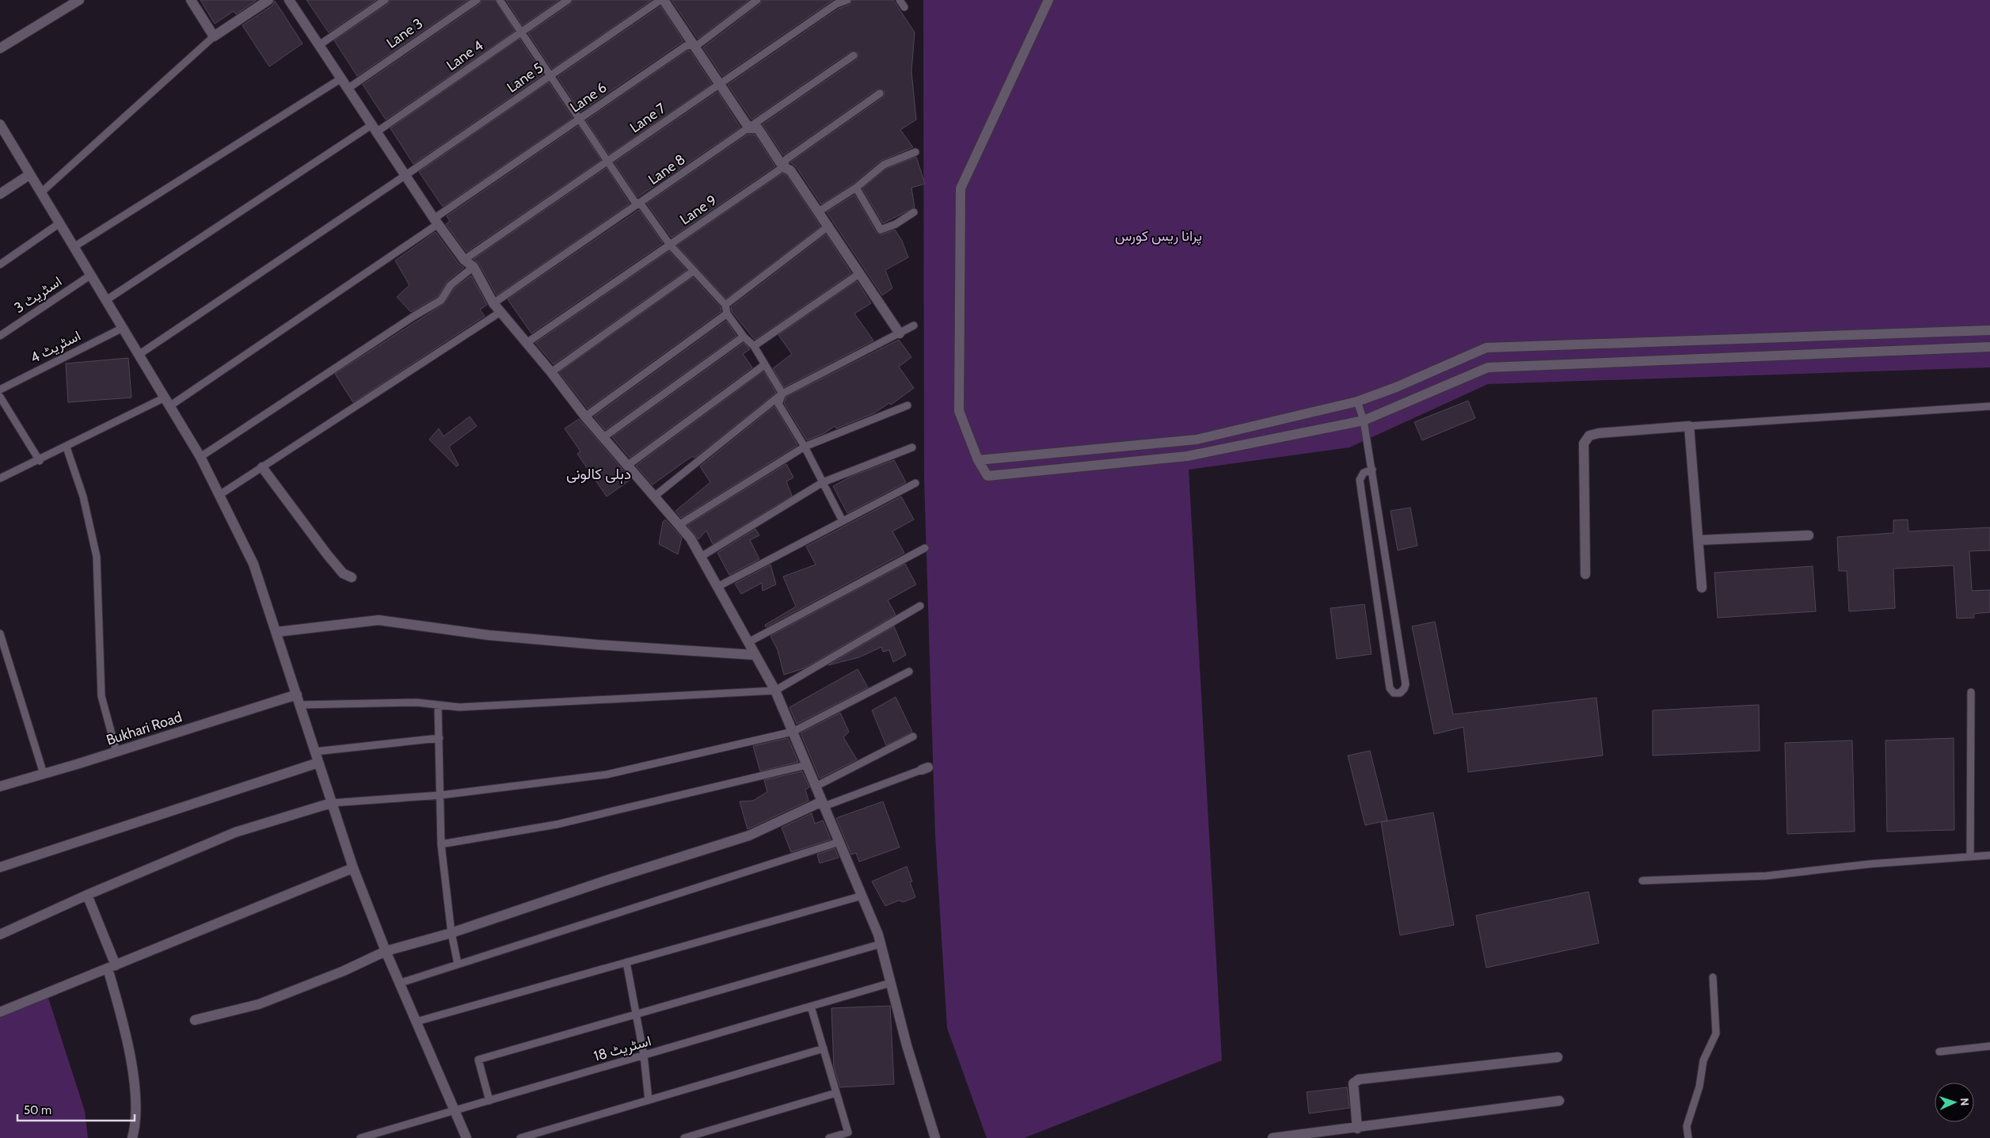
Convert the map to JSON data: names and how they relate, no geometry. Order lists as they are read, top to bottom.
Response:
{
  "streets": {
    "street": ["Bukhari Road"],
    "lane": [
      "Lane 3",
      "Lane 4",
      "Lane 5",
      "Lane 6",
      "Lane 7",
      "Lane 8",
      "Lane 9",
      "اسٹریٹ 3",
      "اسٹریٹ 4",
      "اسٹریٹ 18"
    ]
  },
  "districts": ["دہلی کالونی"],
  "parks": ["پرانا ریس کورس"],
  "scale_bar": "50 m",
  "north": "right"
}
